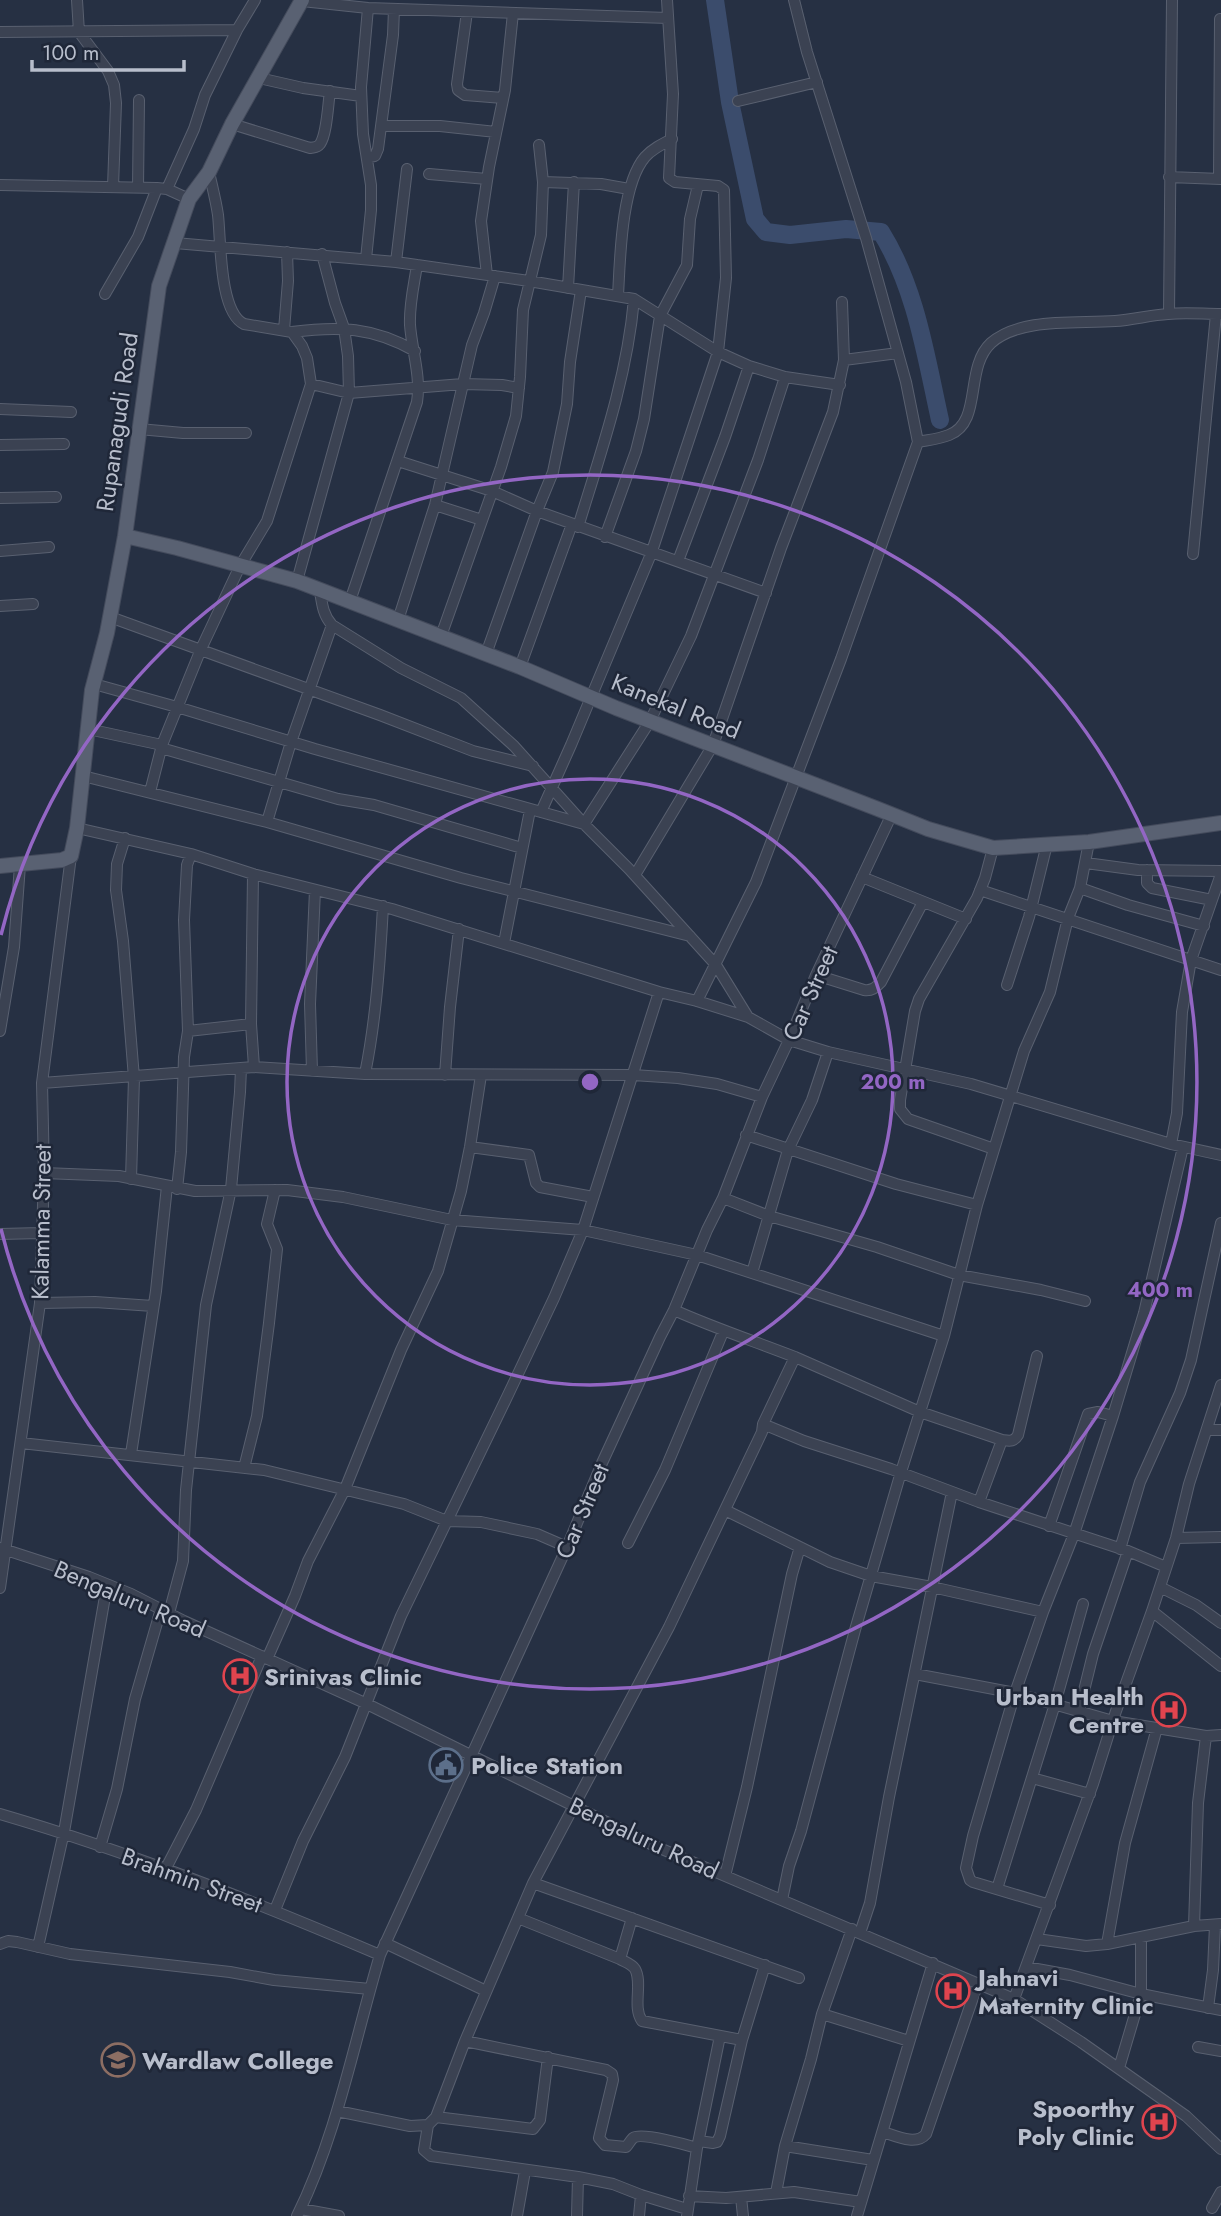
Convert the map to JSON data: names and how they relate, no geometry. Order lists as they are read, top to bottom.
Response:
{
  "streets": {
    "main road": ["Rupanagudi Road", "Kanekal Road"],
    "street": [
      "Car Street",
      "Kalamma Street",
      "Bengaluru Road",
      "Brahmin Street"
    ]
  },
  "crossings": [
    ["Rupanagudi Road", "Kanekal Road"],
    ["Rupanagudi Road", "Kalamma Street"],
    ["Kanekal Road", "Car Street"],
    ["Car Street", "Bengaluru Road"],
    ["Car Street", "Brahmin Street"],
    ["Kalamma Street", "Bengaluru Road"]
  ],
  "places": {
    "hospital": [
      "Srinivas Clinic",
      "Urban Health Centre",
      "Jahnavi Maternity Clinic",
      "Spoorthy Poly Clinic"
    ],
    "public building": ["Police Station"],
    "school or university": ["Wardlaw College"]
  },
  "scale_bar": "100 m",
  "rings": ["200 m", "400 m"]
}
